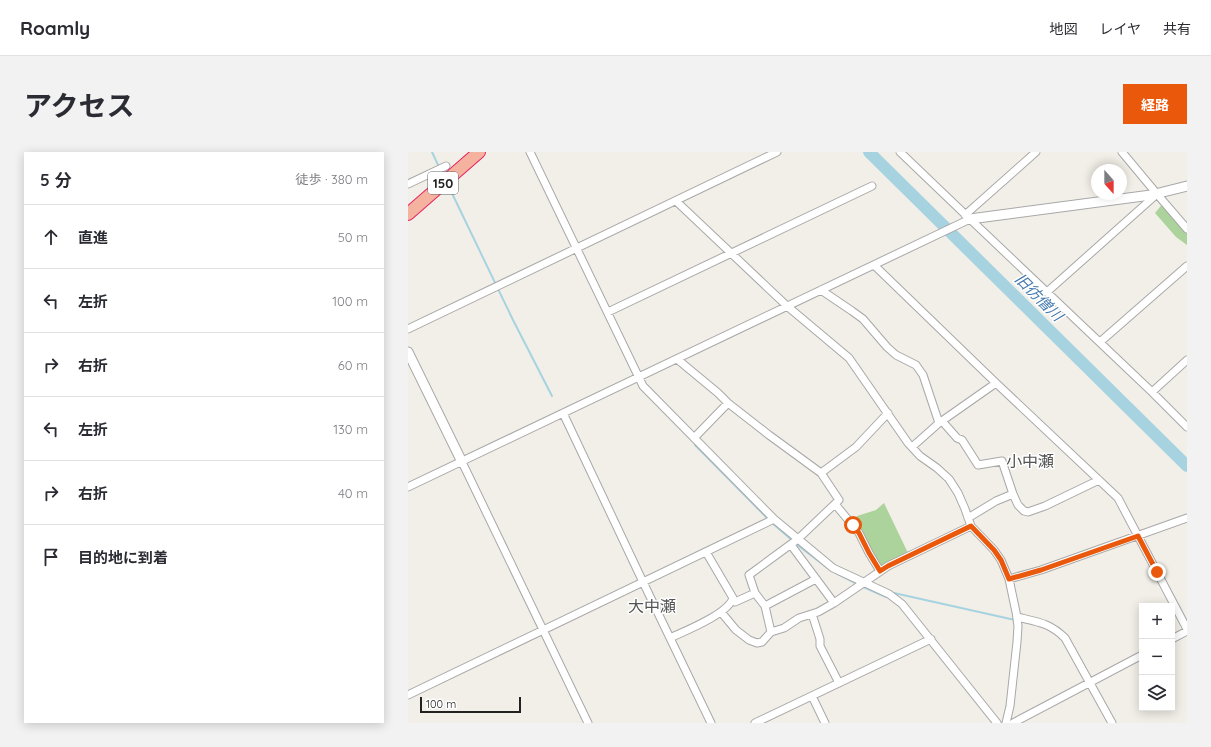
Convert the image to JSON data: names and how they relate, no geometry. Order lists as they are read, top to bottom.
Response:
{
  "streets": {
    "highway": ["150"]
  },
  "districts": ["小中瀬", "大中瀬"],
  "water": ["旧彷僧川"],
  "scale_bar": "100 m",
  "north": "bottom",
  "page": {
    "header": "Roamly",
    "nav": ["地図", "レイヤ", "共有"],
    "title": "アクセス",
    "buttons": "経路",
    "heading": ["5 分", "徒歩 · 380 m"],
    "list": [
      ["直進", "50 m"],
      ["左折", "100 m"],
      ["右折", "60 m"],
      ["左折", "130 m"],
      ["右折", "40 m"],
      "目的地に到着"
    ],
    "map_buttons": ["+", "−"],
    "scale": "100 m"
  }
}
